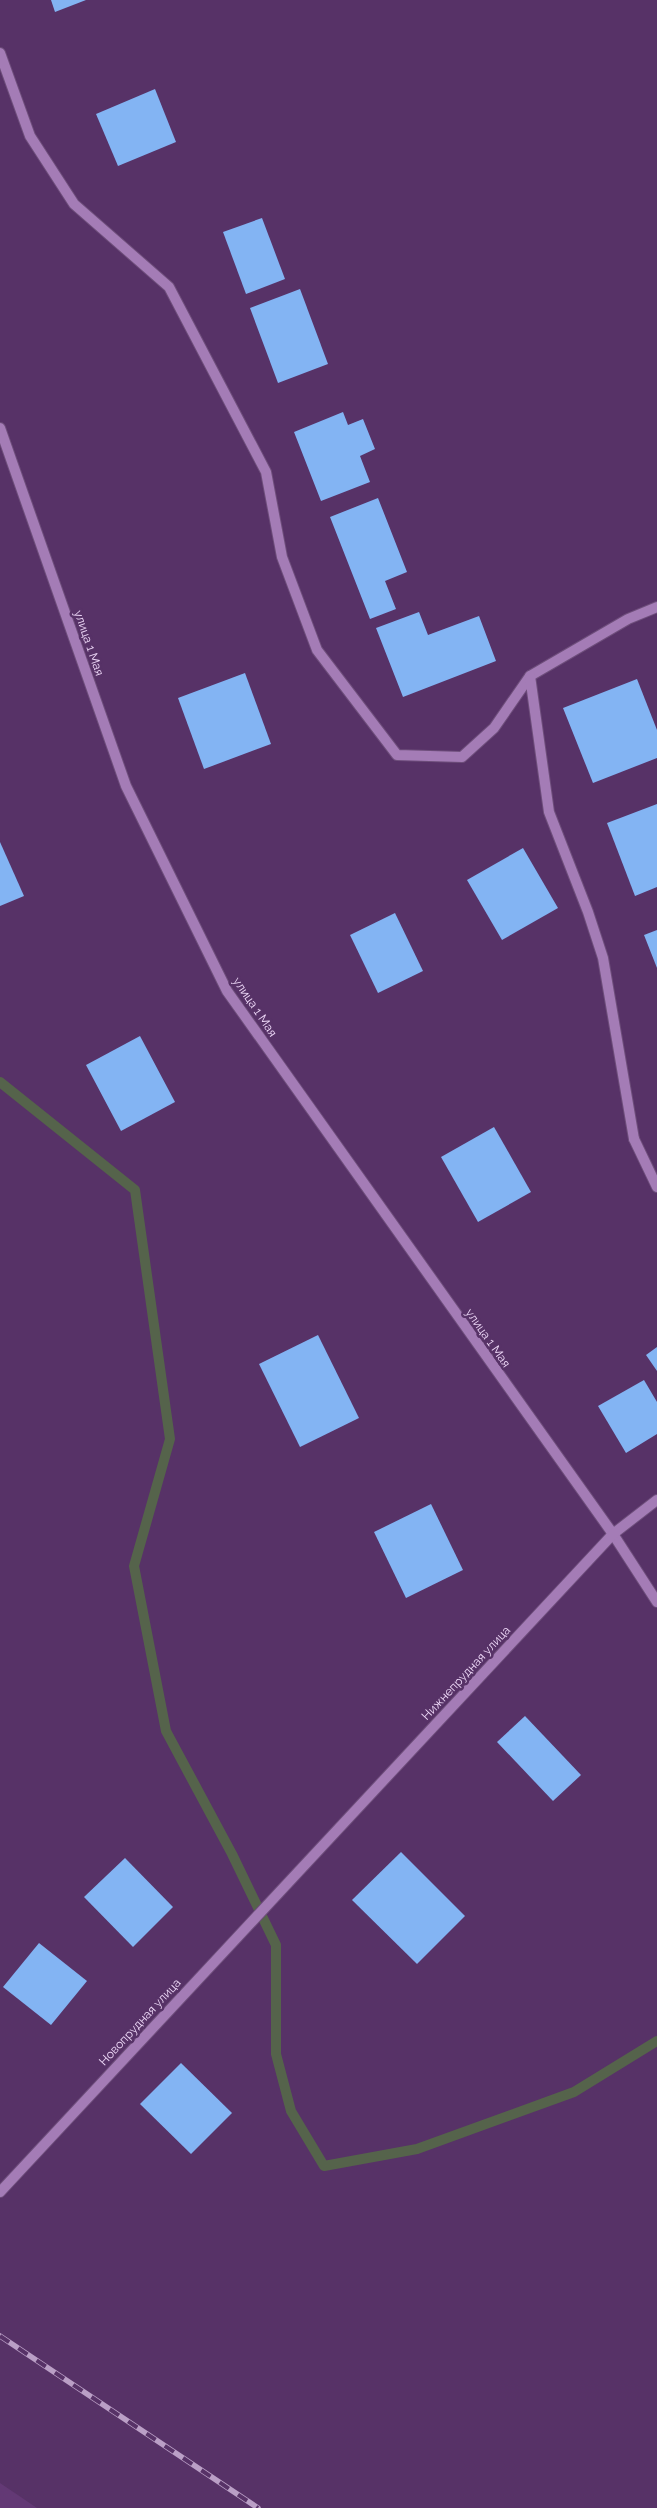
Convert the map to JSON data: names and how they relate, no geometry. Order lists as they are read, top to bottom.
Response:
{
  "streets": {
    "street": ["улица 1 Мая", "Нижнепрудная улица", "Новопрудная улица"]
  },
  "crossings": [
    ["улица 1 Мая", "Нижнепрудная улица"],
    ["Нижнепрудная улица", "Новопрудная улица"]
  ]
}
